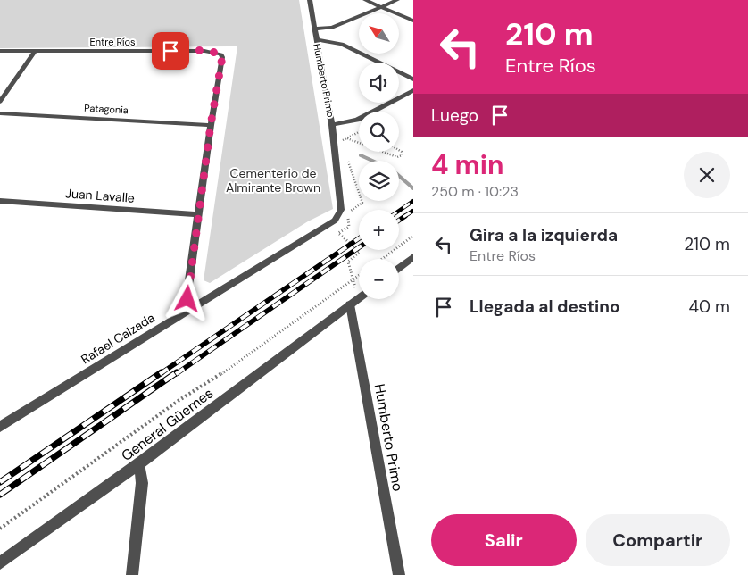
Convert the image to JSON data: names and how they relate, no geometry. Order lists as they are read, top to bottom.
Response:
{
  "streets": {
    "street": [
      "Entre Ríos",
      "Humberto Primo",
      "Patagonia",
      "Juan Lavalle",
      "Rafael Calzada",
      "General Güemes"
    ]
  },
  "crossings": [
    ["Entre Ríos", "Patagonia"],
    ["Humberto Primo", "Rafael Calzada"],
    ["Humberto Primo", "General Güemes"]
  ],
  "parks": ["Cementerio de Almirante Brown"],
  "north": "top left",
  "page": {
    "turn": ["210 m", "Entre Ríos"],
    "map_buttons": ["+", "−"],
    "then": "Luego",
    "heading": ["4 min", "250 m · 10:23"],
    "list": [
      {
        "name": "Gira a la izquierda",
        "note": "Entre Ríos",
        "value": "210 m"
      },
      {
        "name": "Llegada al destino",
        "value": "40 m"
      }
    ],
    "buttons": ["Salir", "Compartir"]
  }
}
